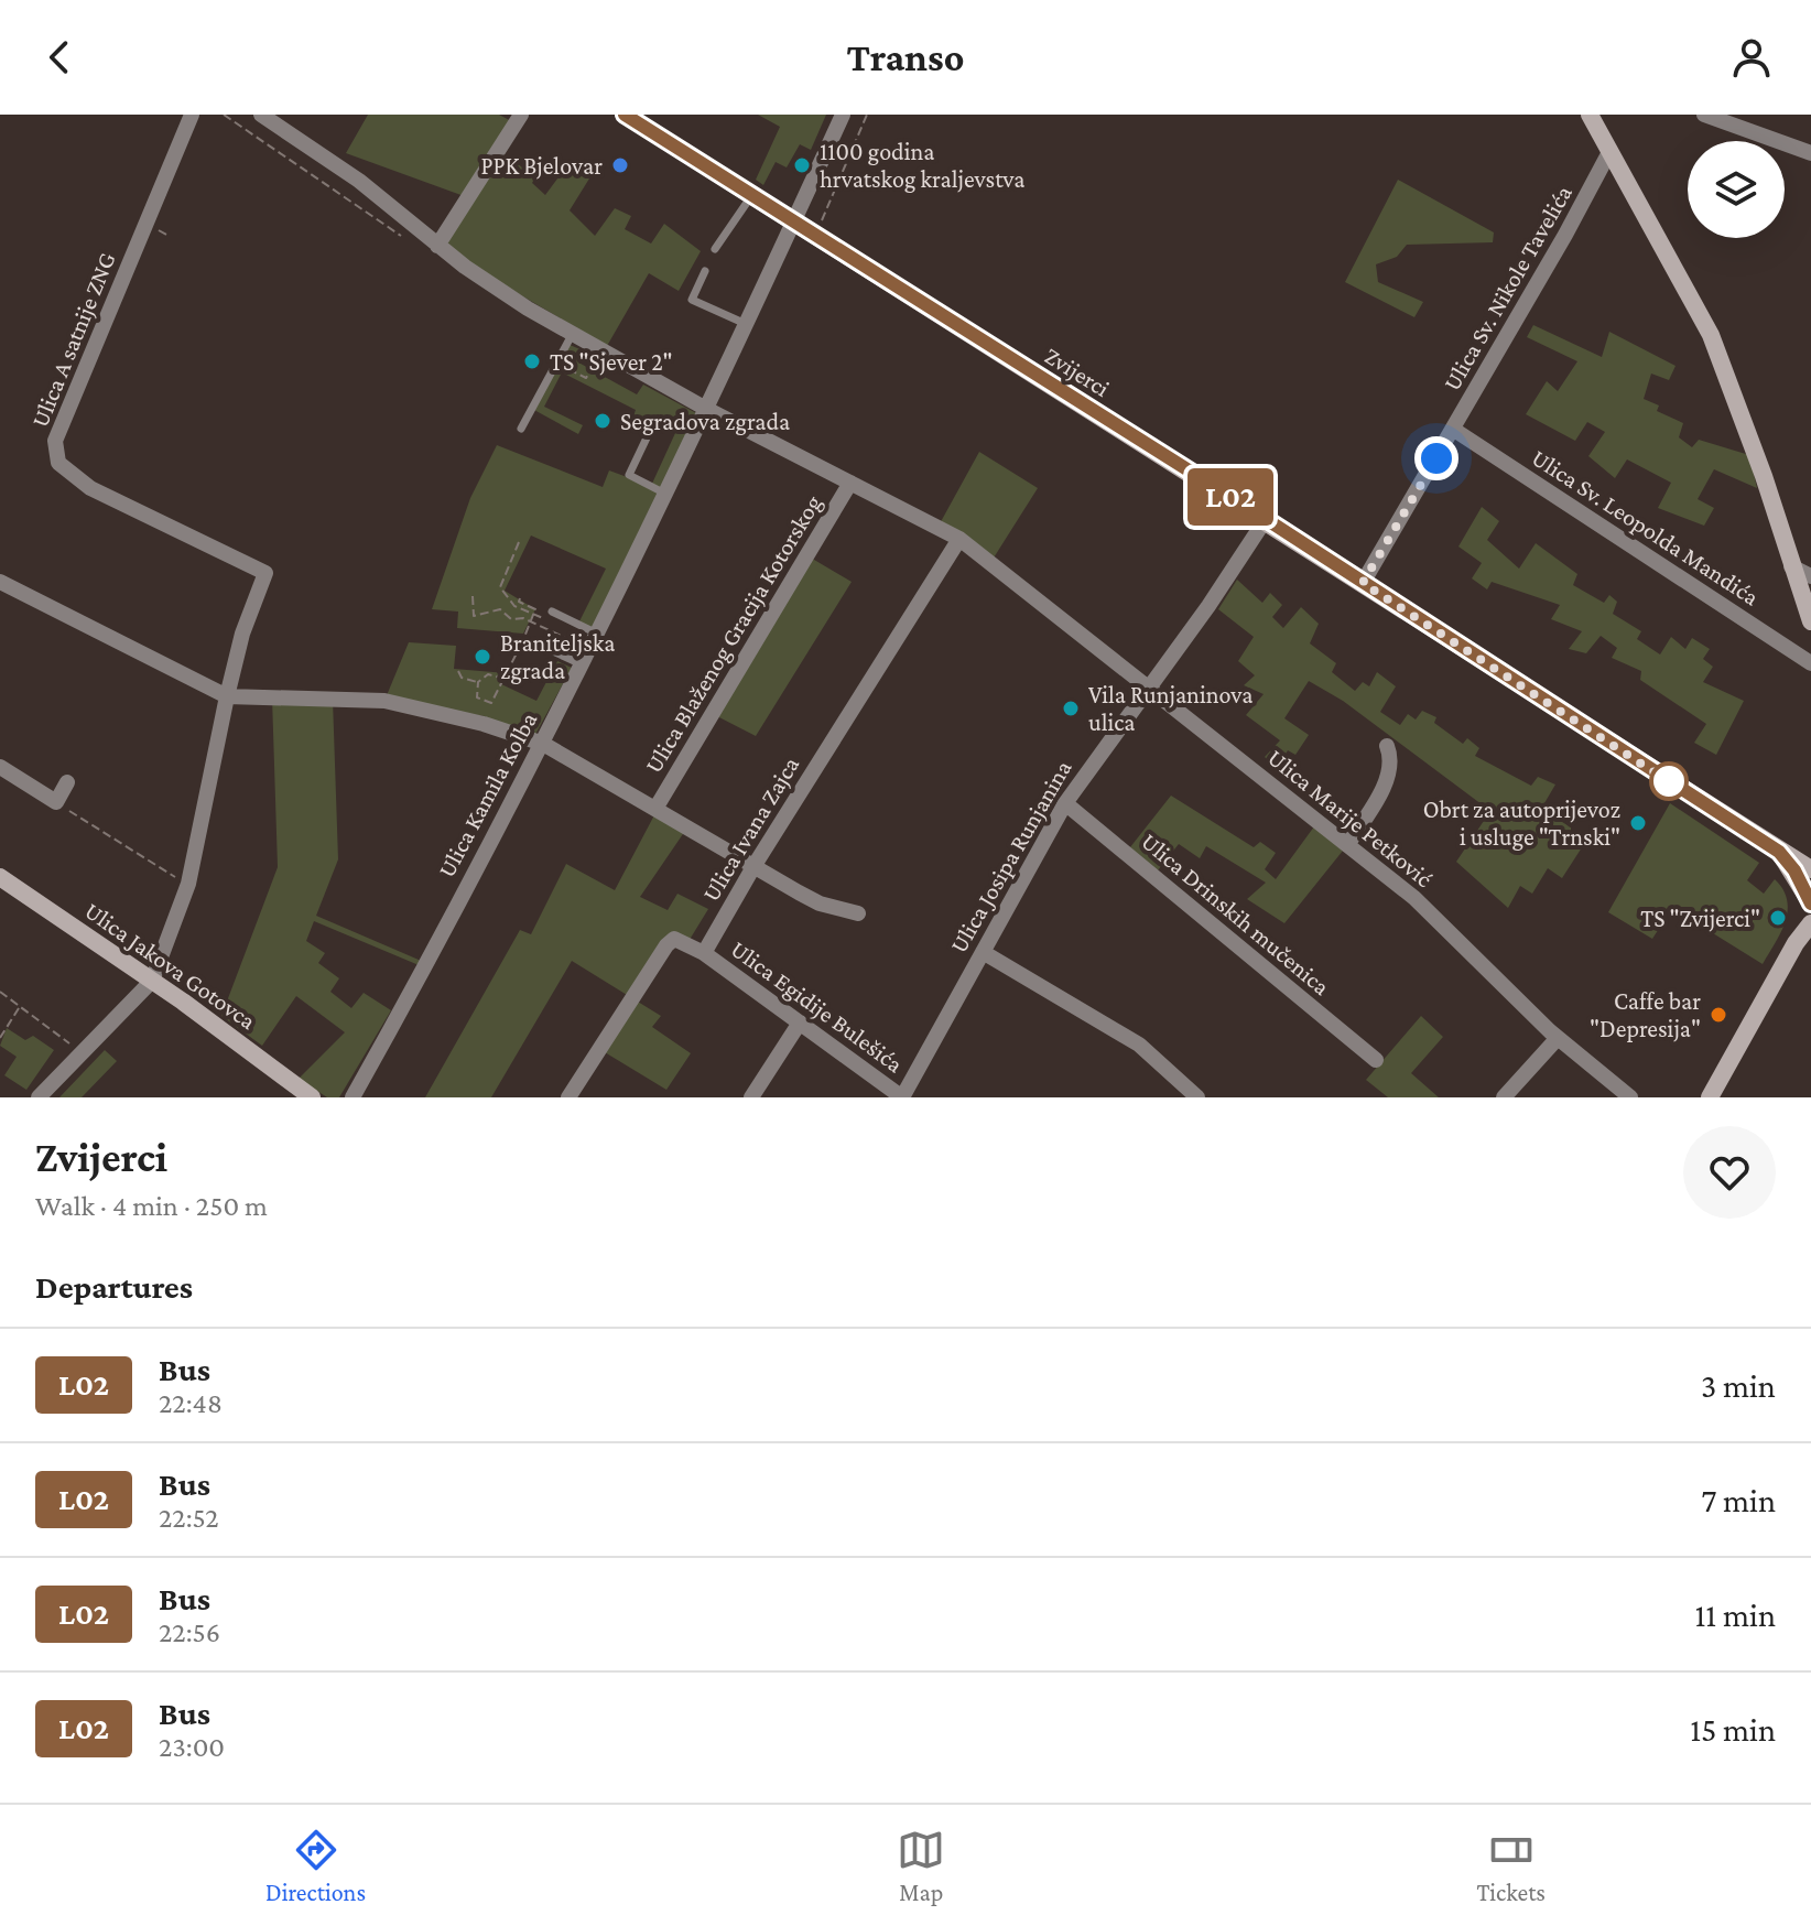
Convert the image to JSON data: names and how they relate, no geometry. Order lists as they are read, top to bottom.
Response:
{
  "streets": {
    "main road": ["Zvijerci", "Ulica Jakova Gotovca"],
    "street": [
      "Ulica Sv. Nikole Tavelića",
      "Ulica A satnije ZNG",
      "Ulica Sv. Leopolda Mandića",
      "Ulica Blaženog Gracija Kotorskog",
      "Ulica Kamila Kolba",
      "Ulica Marije Petković",
      "Ulica Ivana Zajca",
      "Ulica Josipa Runjanina",
      "Ulica Drinskih mučenica",
      "Ulica Egidije Bulešića"
    ]
  },
  "crossings": [
    ["Ulica Sv. Nikole Tavelića", "Zvijerci"],
    ["Ulica Sv. Nikole Tavelića", "Ulica Sv. Leopolda Mandića"],
    ["Zvijerci", "Ulica Kamila Kolba"],
    ["Zvijerci", "Ulica Josipa Runjanina"],
    ["Ulica Blaženog Gracija Kotorskog", "Ulica Marije Petković"],
    ["Ulica Kamila Kolba", "Ulica Marije Petković"],
    ["Ulica Marije Petković", "Ulica Ivana Zajca"],
    ["Ulica Marije Petković", "Ulica Josipa Runjanina"],
    ["Ulica Ivana Zajca", "Ulica Egidije Bulešića"],
    ["Ulica Josipa Runjanina", "Ulica Drinskih mučenica"],
    ["Ulica Josipa Runjanina", "Ulica Egidije Bulešića"]
  ],
  "places": [
    "PPK Bjelovar",
    "1100 godina hrvatskog kraljevstva",
    "TS \"Sjever 2\"",
    "Segradova zgrada",
    "Braniteljska zgrada",
    "Vila Runjaninova ulica",
    "Obrt za autoprijevoz i usluge \"Trnski\"",
    "TS \"Zvijerci\"",
    "Caffe bar \"Depresija\""
  ],
  "lines": ["bus line L02"],
  "page": {
    "header": "Transo",
    "on_map": "L02",
    "heading": [
      ["Zvijerci", "Walk · 4 min · 250 m"],
      "Departures"
    ],
    "list": [
      {
        "mark": "L02",
        "name": "Bus",
        "note": "22:48",
        "value": "3 min"
      },
      {
        "mark": "L02",
        "name": "Bus",
        "note": "22:52",
        "value": "7 min"
      },
      {
        "mark": "L02",
        "name": "Bus",
        "note": "22:56",
        "value": "11 min"
      },
      {
        "mark": "L02",
        "name": "Bus",
        "note": "23:00",
        "value": "15 min"
      }
    ],
    "tabs": ["Directions", "Map", "Tickets"]
  }
}
